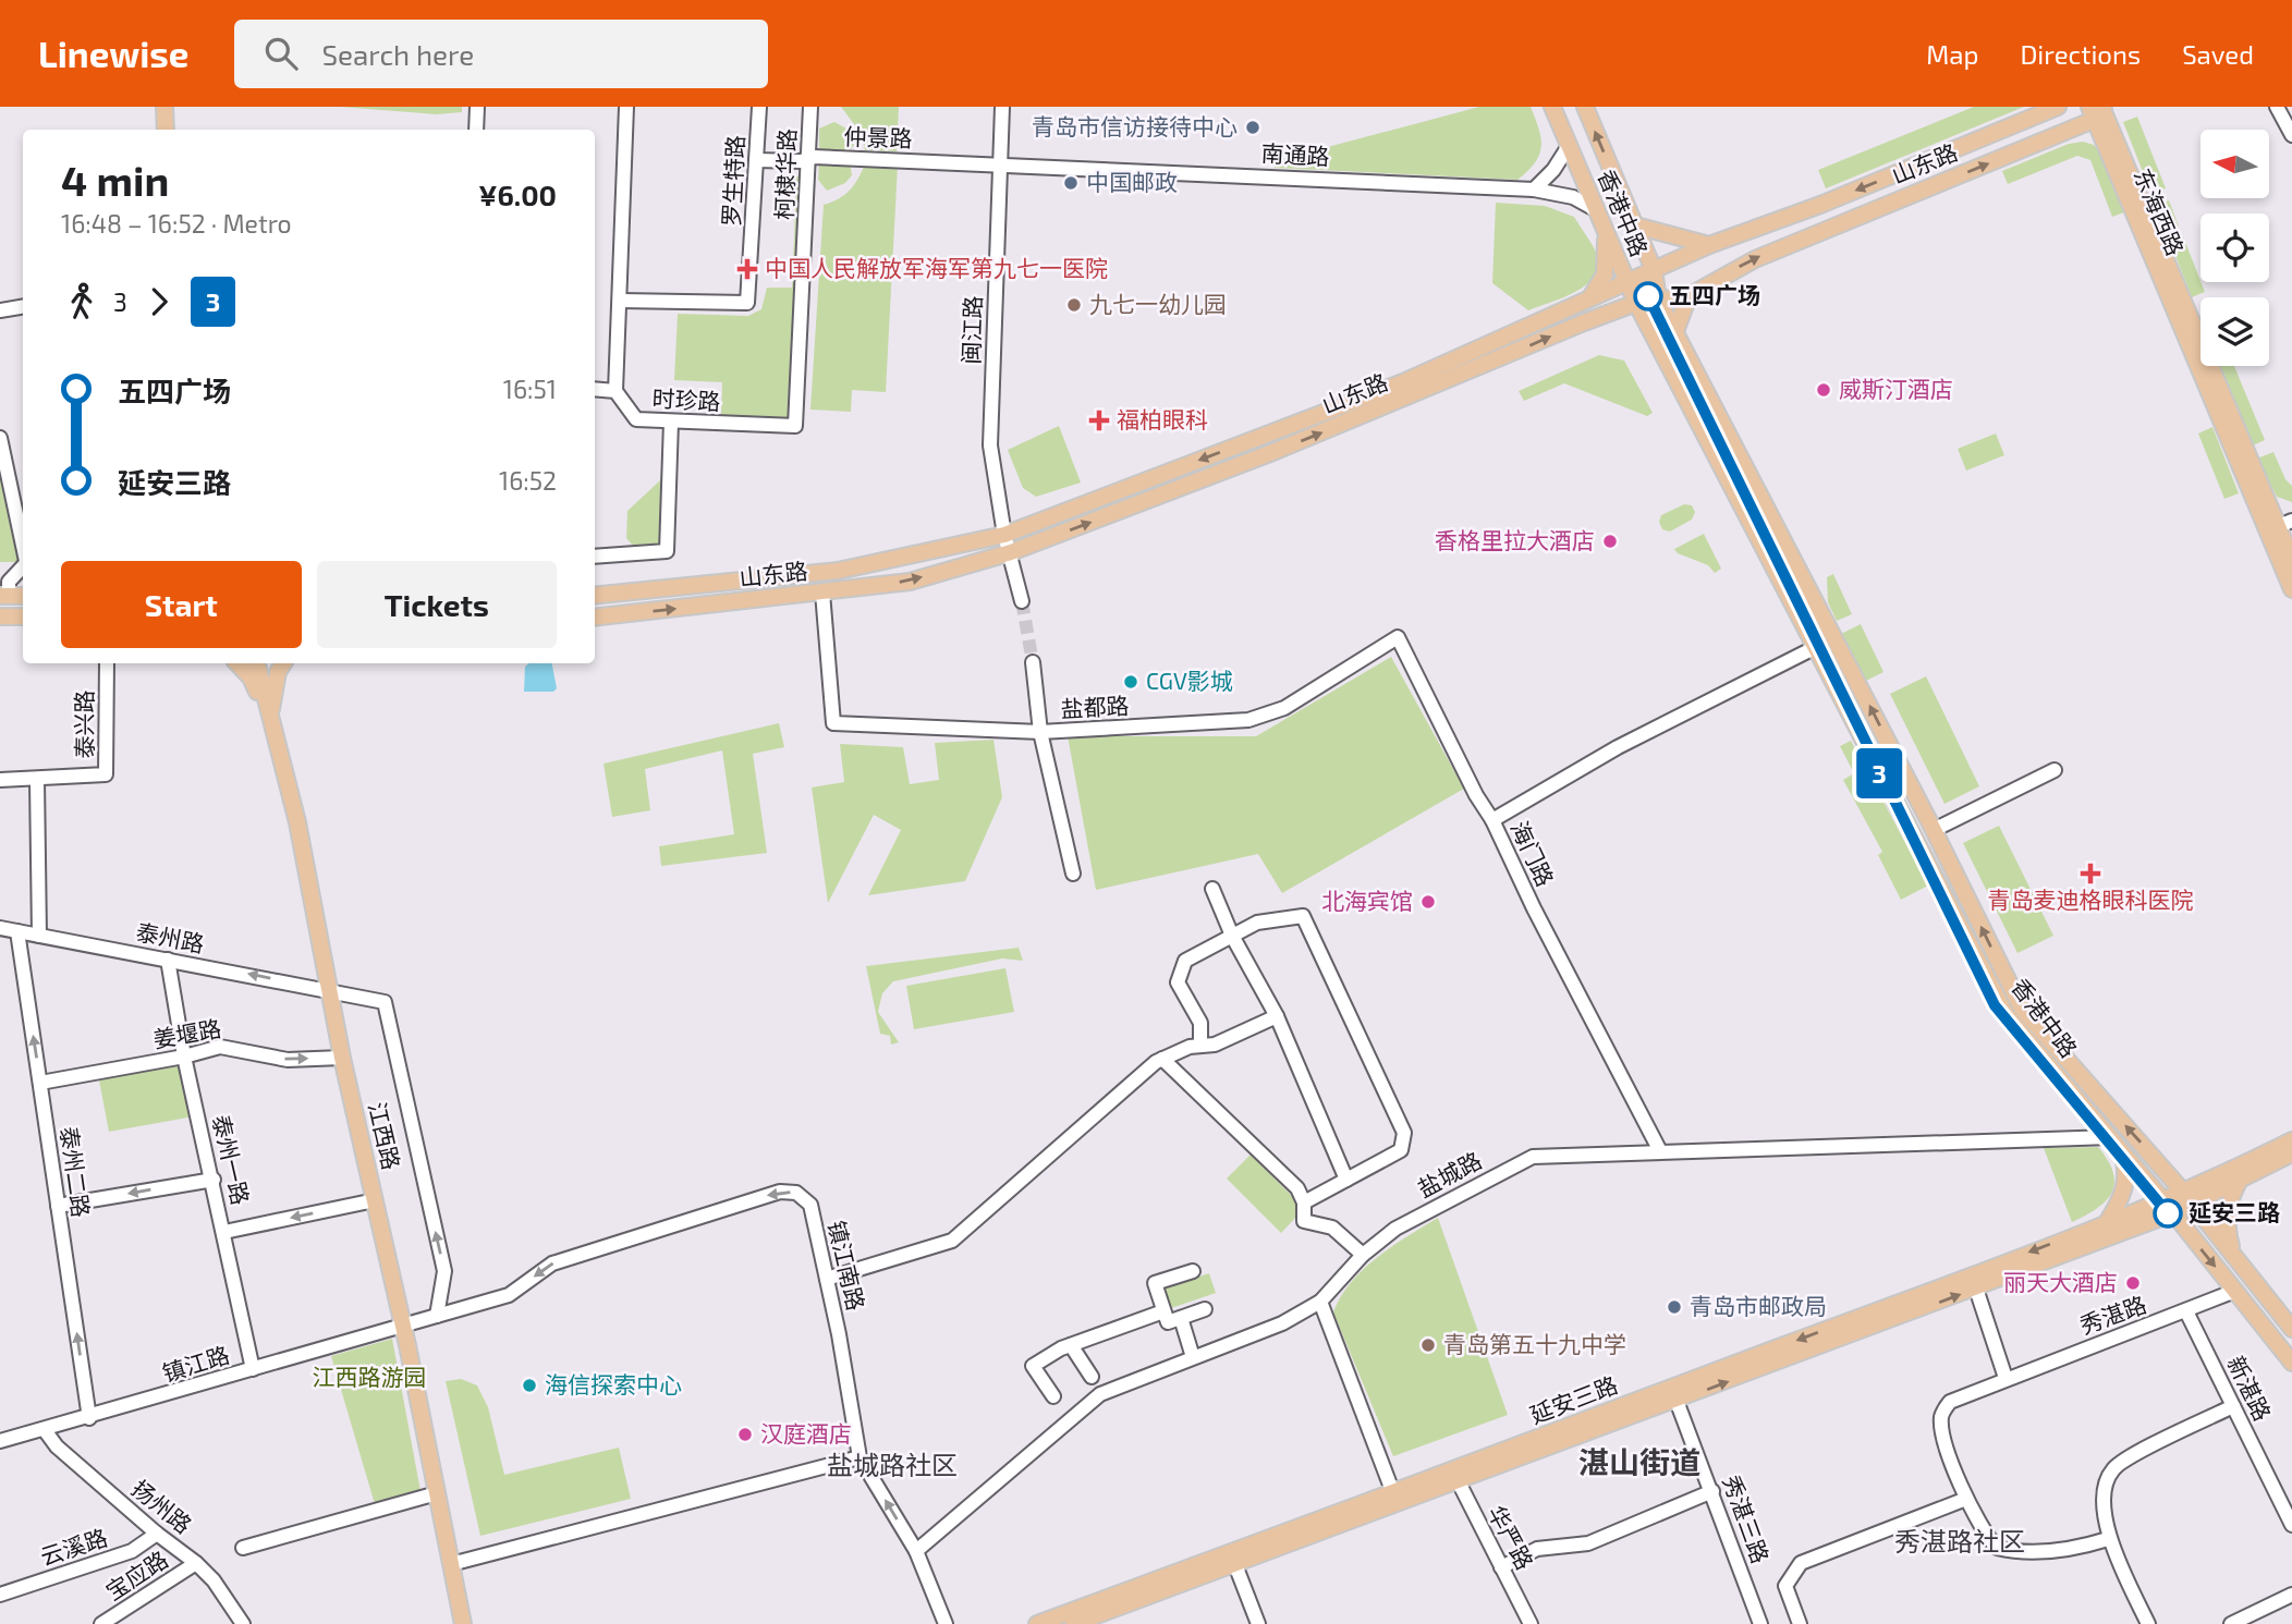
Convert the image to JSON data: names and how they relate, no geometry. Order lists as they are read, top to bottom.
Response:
{
  "streets": {
    "main road": [
      "山东路",
      "东海西路",
      "香港中路",
      "江西路",
      "延安三路"
    ],
    "street": [
      "仲景路",
      "南通路",
      "柯棣华路",
      "罗生特路",
      "闽江路",
      "时珍路",
      "盐都路",
      "泰兴路",
      "海门路",
      "泰州路",
      "姜堰路",
      "泰州一路",
      "泰州二路",
      "盐城路",
      "镇江南路",
      "秀湛路",
      "镇江路",
      "新湛路",
      "扬州路",
      "秀湛三路",
      "华严路",
      "云溪路",
      "宝应路"
    ]
  },
  "crossings": [
    ["仲景路", "南通路"],
    ["仲景路", "柯棣华路"],
    ["仲景路", "罗生特路"],
    ["仲景路", "闽江路"],
    ["南通路", "香港中路"],
    ["南通路", "闽江路"],
    ["山东路", "东海西路"],
    ["山东路", "香港中路"],
    ["山东路", "闽江路"],
    ["山东路", "盐都路"],
    ["柯棣华路", "时珍路"],
    ["香港中路", "海门路"],
    ["香港中路", "盐城路"],
    ["香港中路", "秀湛路"],
    ["香港中路", "延安三路"],
    ["盐都路", "海门路"],
    ["海门路", "盐城路"],
    ["泰州路", "江西路"],
    ["泰州路", "泰州一路"],
    ["泰州路", "泰州二路"],
    ["泰州路", "镇江南路"],
    ["姜堰路", "江西路"],
    ["姜堰路", "泰州一路"],
    ["姜堰路", "泰州二路"],
    ["江西路", "镇江南路"],
    ["江西路", "镇江路"],
    ["泰州一路", "镇江路"],
    ["泰州二路", "镇江路"],
    ["盐城路", "镇江南路"],
    ["镇江南路", "镇江路"],
    ["秀湛路", "新湛路"],
    ["镇江路", "扬州路"],
    ["延安三路", "秀湛三路"],
    ["延安三路", "华严路"],
    ["扬州路", "云溪路"],
    ["扬州路", "宝应路"]
  ],
  "one_way": ["泰州路", "姜堰路", "泰州二路"],
  "districts": ["湛山街道", "盐城路社区", "秀湛路社区"],
  "parks": ["江西路游园"],
  "places": {
    "other": [
      "青岛市信访接待中心",
      "中国邮政",
      "五四广场",
      "九七一幼儿园",
      "威斯汀酒店",
      "香格里拉大酒店",
      "CGV影城",
      "北海宾馆",
      "延安三路",
      "丽天大酒店",
      "青岛市邮政局",
      "青岛第五十九中学",
      "海信探索中心",
      "汉庭酒店"
    ],
    "health": ["中国人民解放军海军第九七一医院", "福柏眼科", "青岛麦迪格眼科医院"]
  },
  "lines": ["metro line 3"],
  "north": "left",
  "page": {
    "header": "Linewise",
    "search": "Search here",
    "nav": ["Map", "Directions", "Saved"],
    "on_map": "3",
    "heading": ["4 min", "16:48 – 16:52 · Metro", "¥6.00"],
    "legs": ["3", "3"],
    "list": [
      {
        "name": "五四广场",
        "value": "16:51"
      },
      {
        "name": "延安三路",
        "value": "16:52"
      }
    ],
    "buttons": ["Start", "Tickets"]
  }
}
